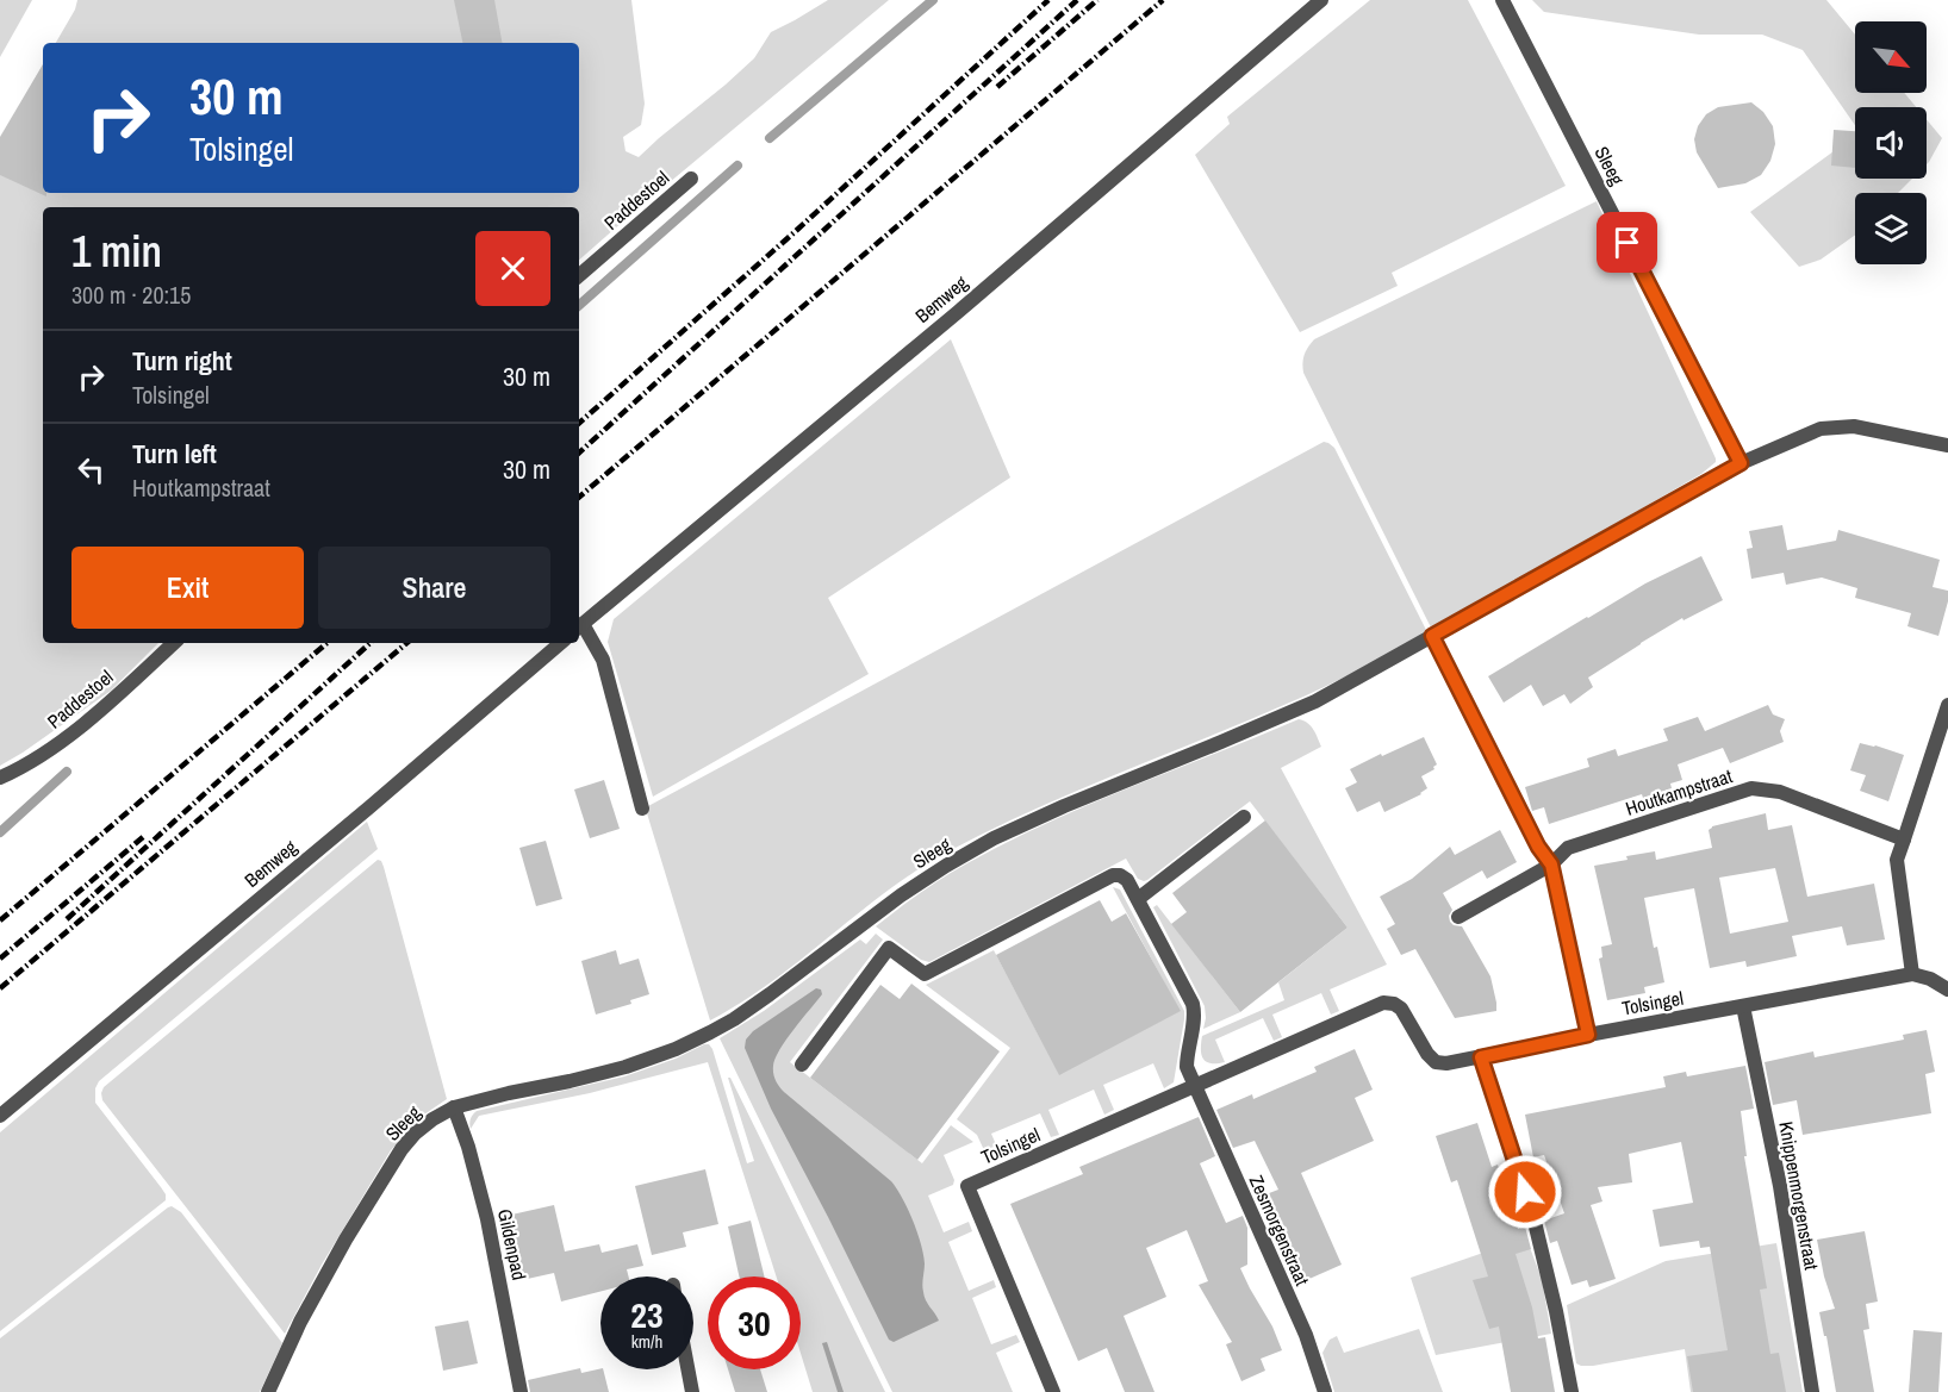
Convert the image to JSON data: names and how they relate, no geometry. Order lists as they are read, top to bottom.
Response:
{
  "streets": {
    "street": [
      "Sleeg",
      "Paddestoel",
      "Bemweg",
      "Houtkampstraat",
      "Tolsingel",
      "Knippenmorgenstraat",
      "Zesmorgenstraat",
      "Gildenpad"
    ]
  },
  "crossings": [
    ["Sleeg", "Gildenpad"],
    ["Tolsingel", "Knippenmorgenstraat"],
    ["Tolsingel", "Zesmorgenstraat"]
  ],
  "north": "bottom right",
  "page": {
    "turn": ["30 m", "Tolsingel"],
    "heading": ["1 min", "300 m · 20:15"],
    "list": [
      {
        "name": "Turn right",
        "note": "Tolsingel",
        "value": "30 m"
      },
      {
        "name": "Turn left",
        "note": "Houtkampstraat",
        "value": "30 m"
      }
    ],
    "buttons": ["Exit", "Share"],
    "speed": "23 km/h",
    "limit": "30"
  }
}
